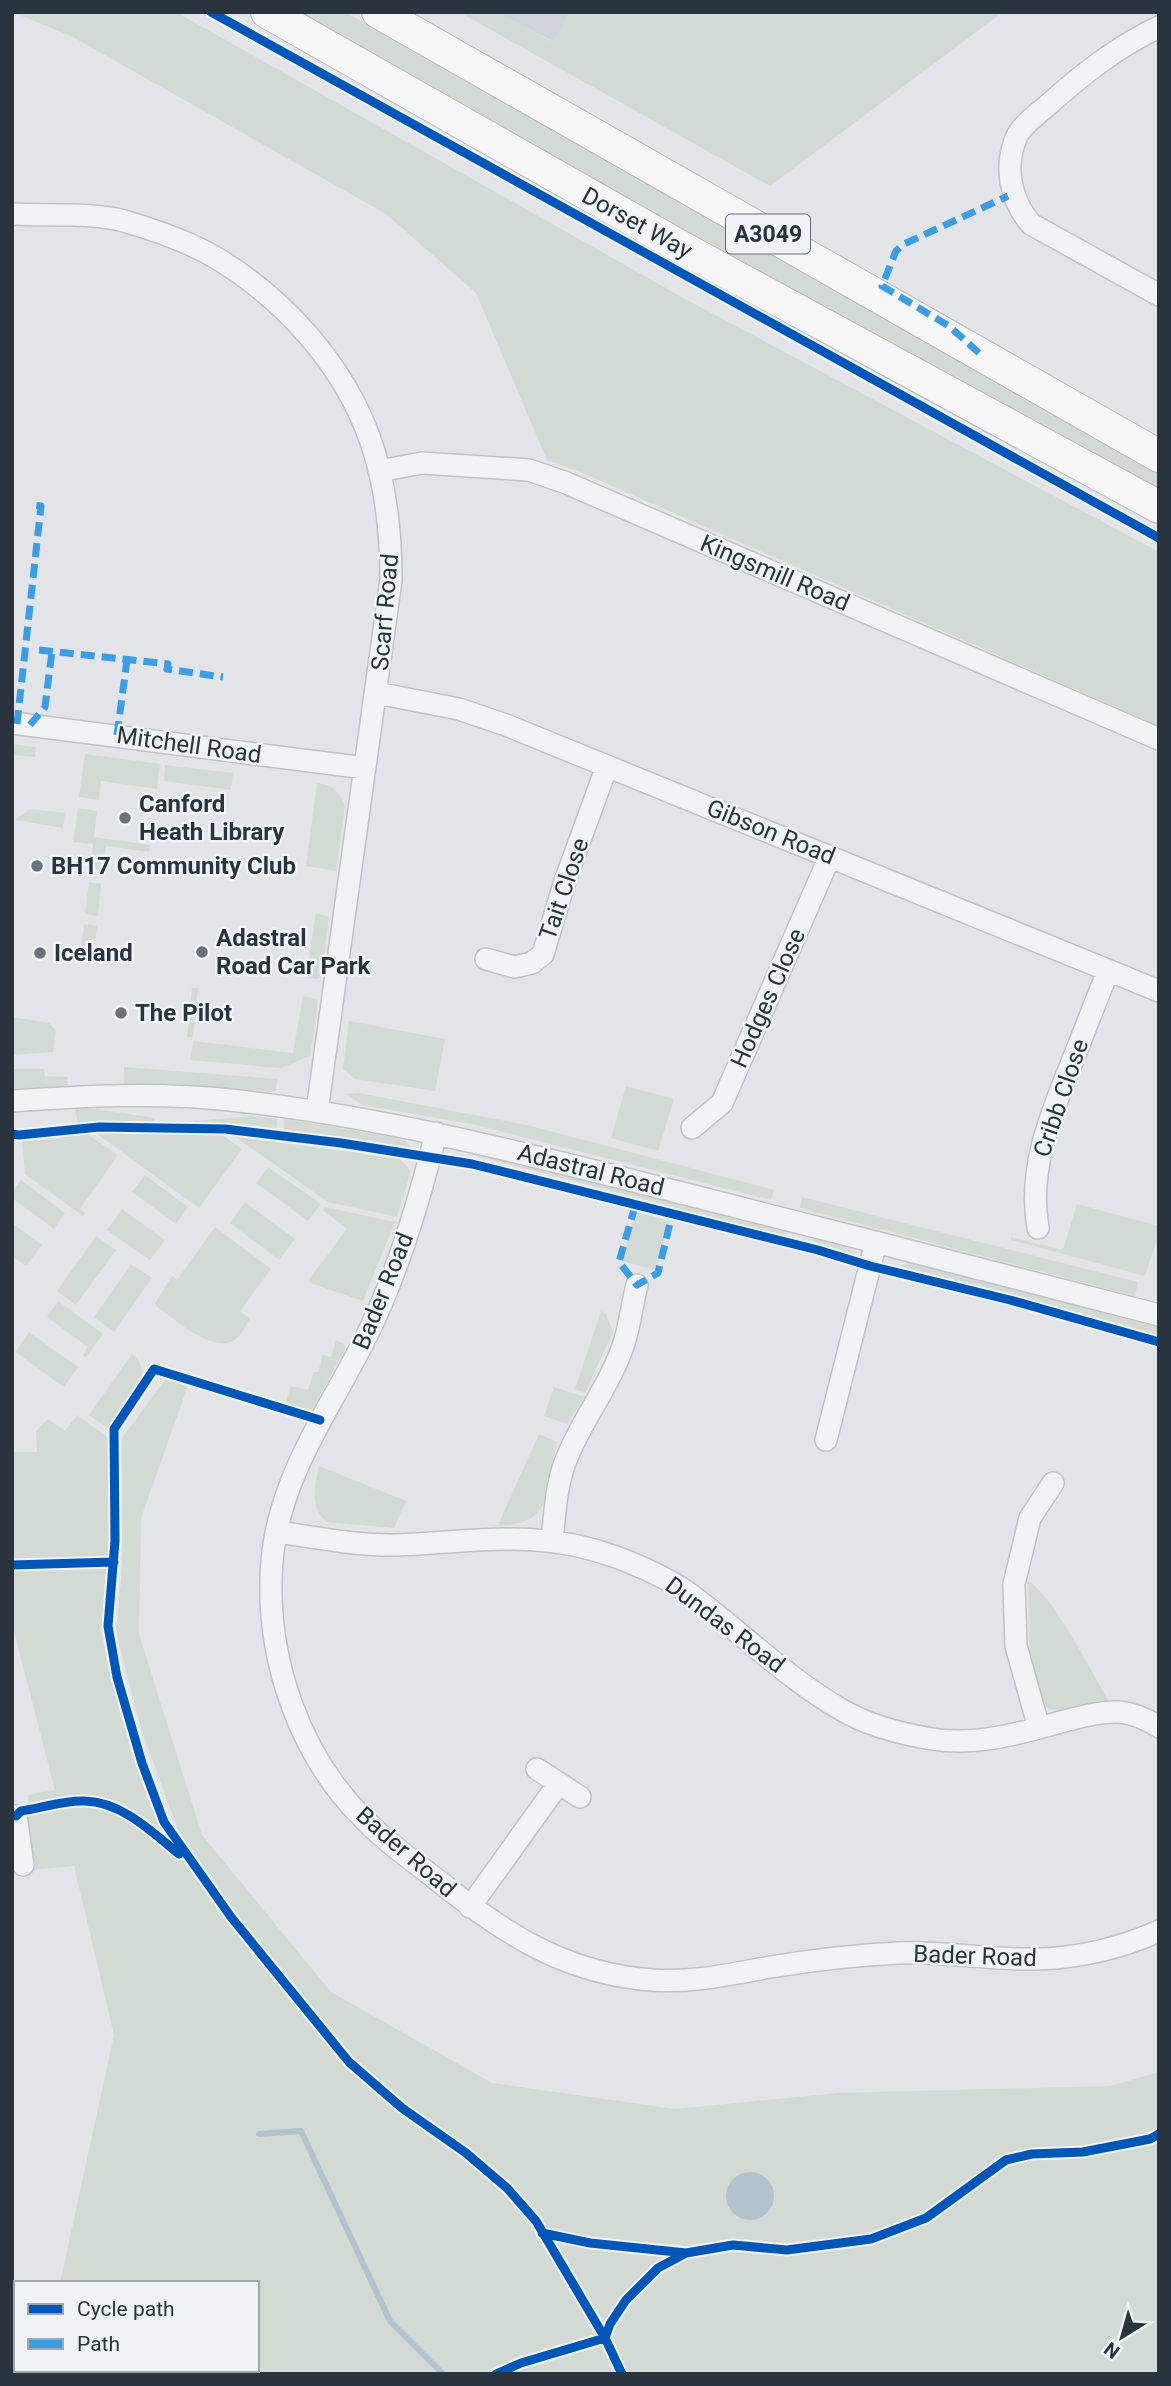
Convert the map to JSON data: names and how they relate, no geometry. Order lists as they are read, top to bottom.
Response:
{
  "streets": {
    "highway": ["Dorset Way", "A3049"],
    "street": [
      "Kingsmill Road",
      "Scarf Road",
      "Mitchell Road",
      "Gibson Road",
      "Tait Close",
      "Hodges Close",
      "Cribb Close",
      "Adastral Road",
      "Bader Road",
      "Dundas Road"
    ]
  },
  "crossings": [
    ["Kingsmill Road", "Scarf Road"],
    ["Scarf Road", "Mitchell Road"],
    ["Scarf Road", "Gibson Road"],
    ["Scarf Road", "Adastral Road"],
    ["Gibson Road", "Tait Close"],
    ["Gibson Road", "Hodges Close"],
    ["Gibson Road", "Cribb Close"],
    ["Adastral Road", "Bader Road"],
    ["Bader Road", "Dundas Road"]
  ],
  "places": [
    "Canford Heath Library",
    "BH17 Community Club",
    "Adastral Road Car Park",
    "Iceland",
    "The Pilot"
  ],
  "legend": ["Cycle path", "Path"],
  "north": "bottom left"
}
